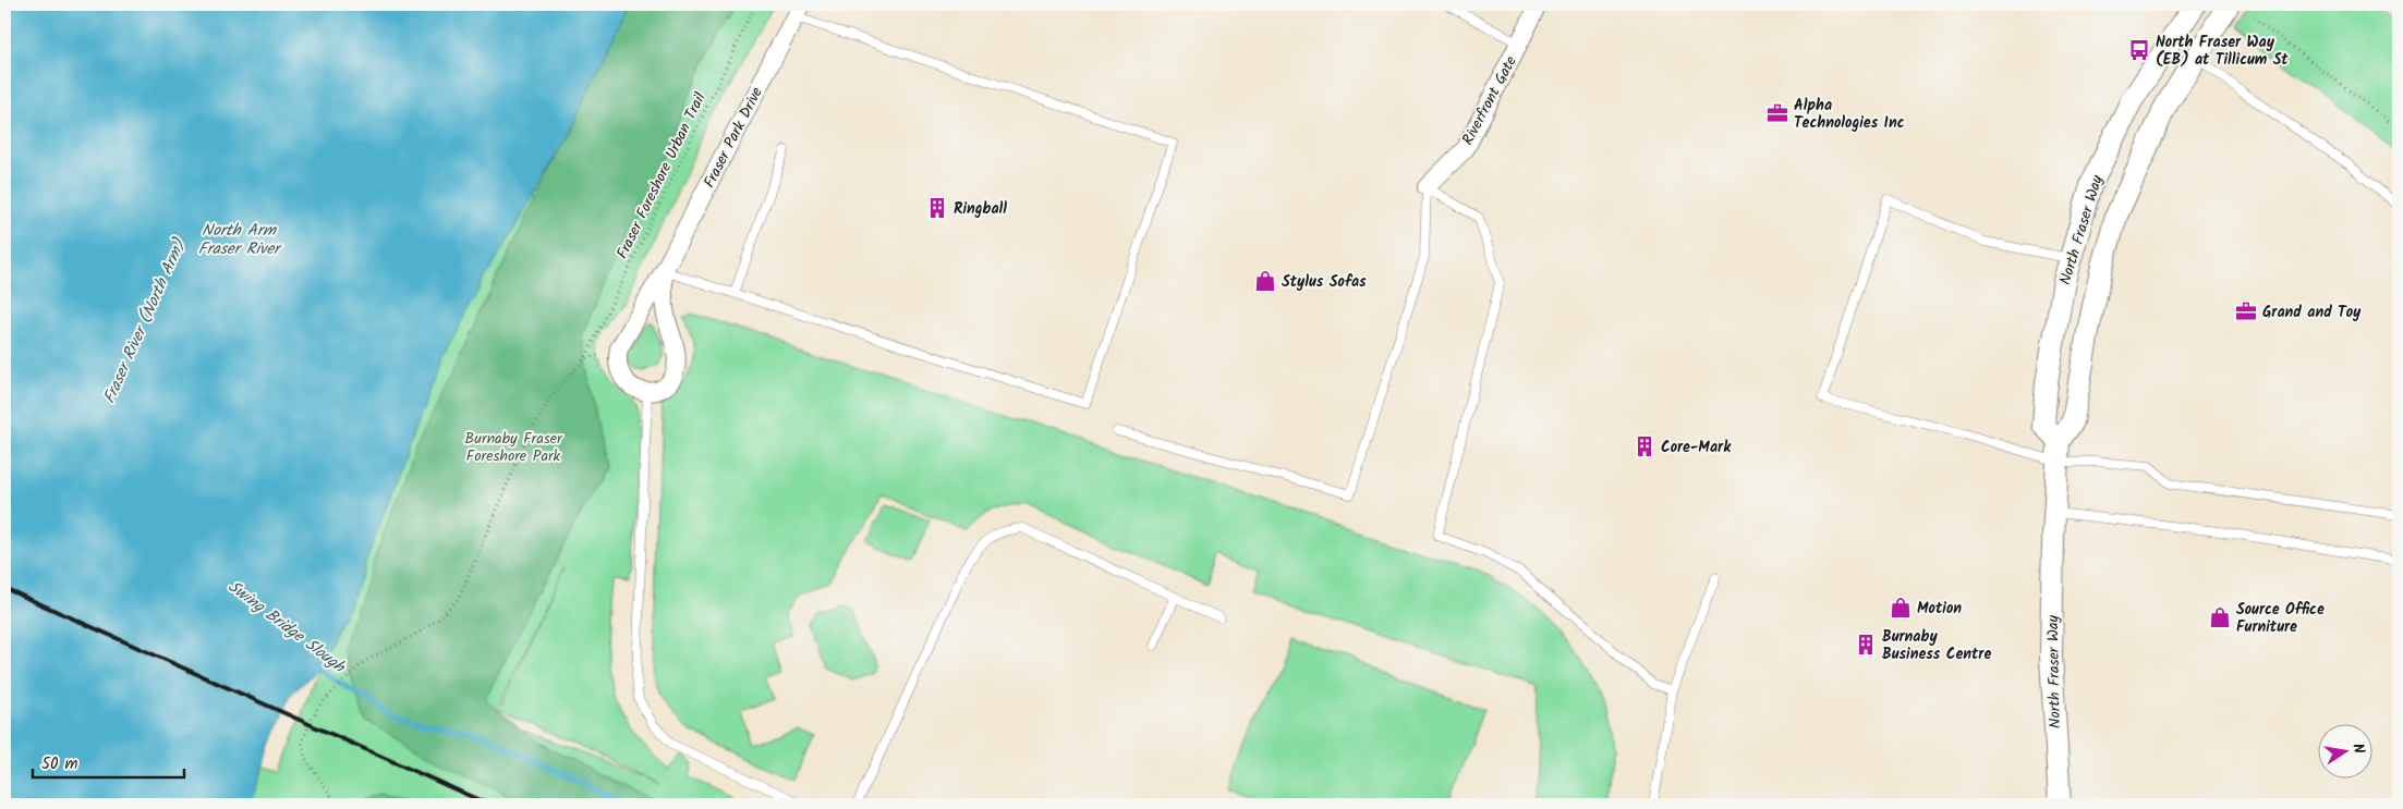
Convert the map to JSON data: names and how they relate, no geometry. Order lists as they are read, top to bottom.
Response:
{
  "streets": {
    "street": ["Riverfront Gate", "Fraser Park Drive", "North Fraser Way"],
    "path": ["Fraser Foreshore Urban Trail"]
  },
  "water": ["North Arm Fraser River", "Fraser River (North Arm)", "Swing Bridge Slough"],
  "parks": ["Burnaby Fraser Foreshore Park"],
  "places": {
    "bus stop": ["North Fraser Way (EB) at Tillicum St"],
    "office": ["Alpha Technologies Inc", "Grand and Toy"],
    "building": ["Ringball", "Core-Mark", "Burnaby Business Centre"],
    "shop": ["Stylus Sofas", "Motion", "Source Office Furniture"]
  },
  "scale_bar": "50 m",
  "north": "right"
}
